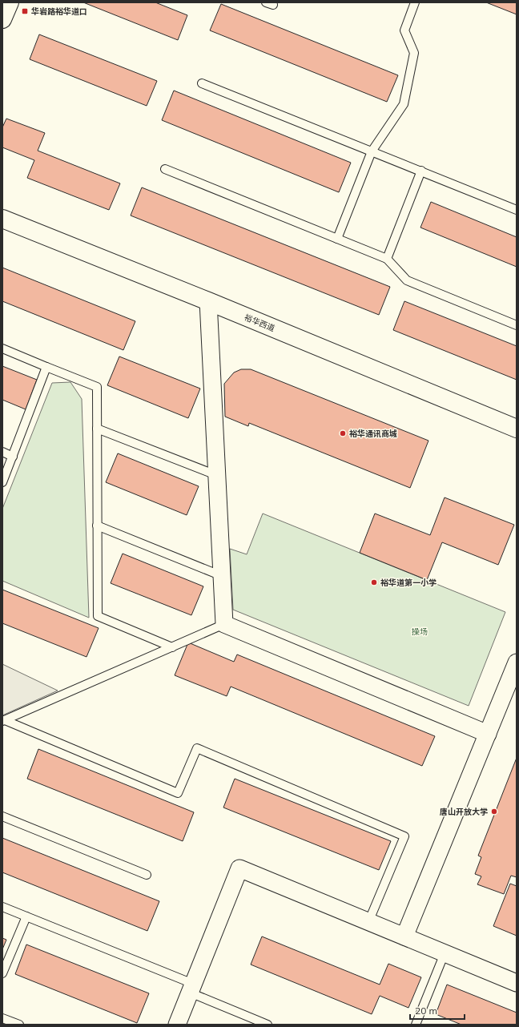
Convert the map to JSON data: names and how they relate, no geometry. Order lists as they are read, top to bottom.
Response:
{
  "streets": {
    "street": ["裕华西道"]
  },
  "parks": ["操场"],
  "places": {
    "transit": ["华岩路裕华道口"],
    "other": ["裕华通讯商城", "裕华道第一小学", "唐山开放大学"]
  },
  "scale_bar": "20 m"
}
